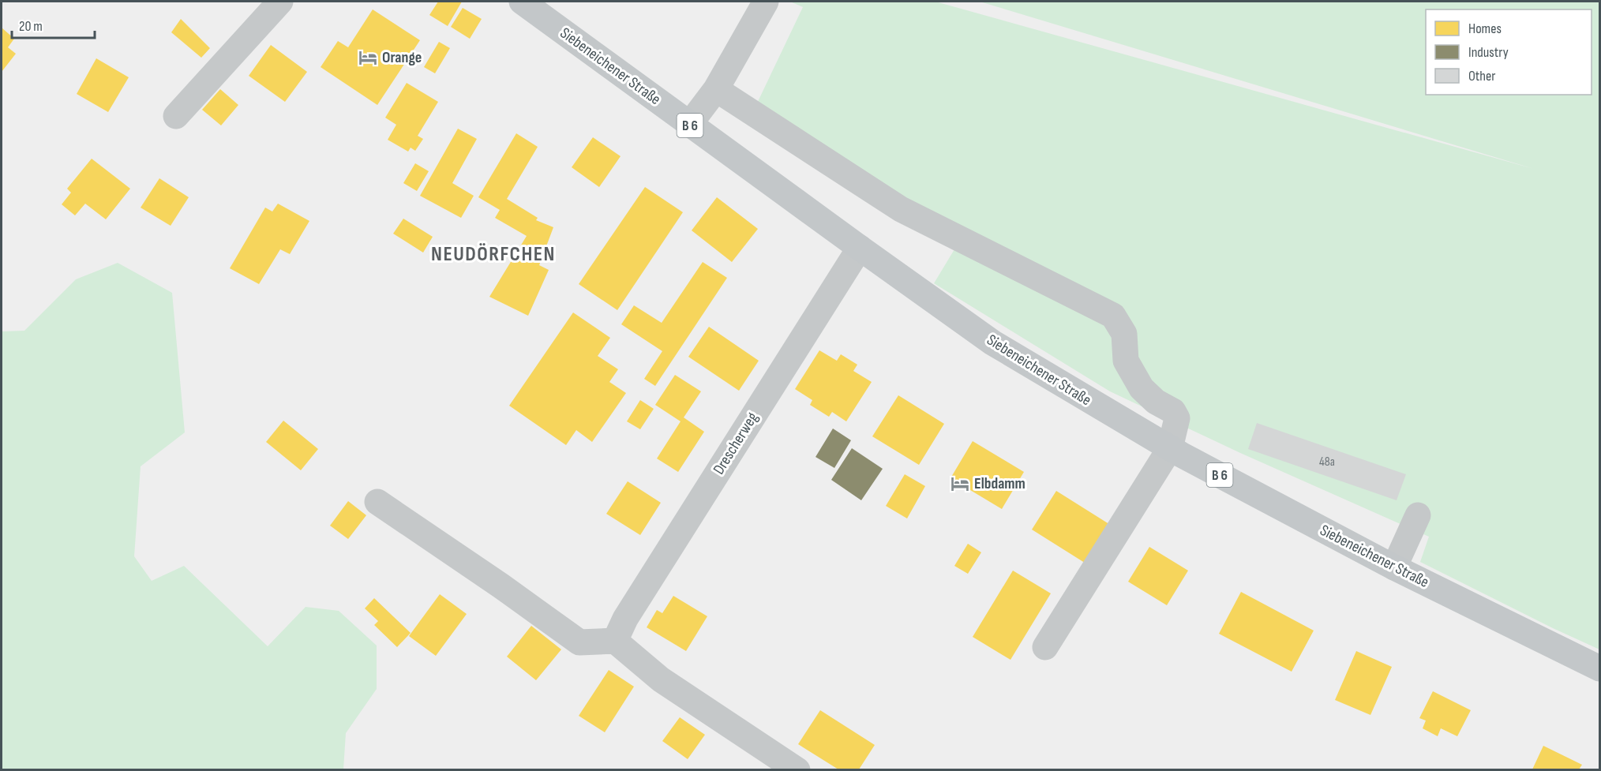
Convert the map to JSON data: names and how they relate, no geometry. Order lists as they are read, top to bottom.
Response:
{
  "streets": {
    "main road": ["Siebeneichener Straße", "B 6"],
    "street": ["Drescherweg"]
  },
  "crossings": [
    ["Siebeneichener Straße", "Drescherweg"]
  ],
  "districts": ["NEUDÖRFCHEN"],
  "places": {
    "hotel": ["Orange", "Elbdamm"]
  },
  "house_numbers": ["48a"],
  "legend": ["Homes", "Industry", "Other"],
  "scale_bar": "20 m"
}
